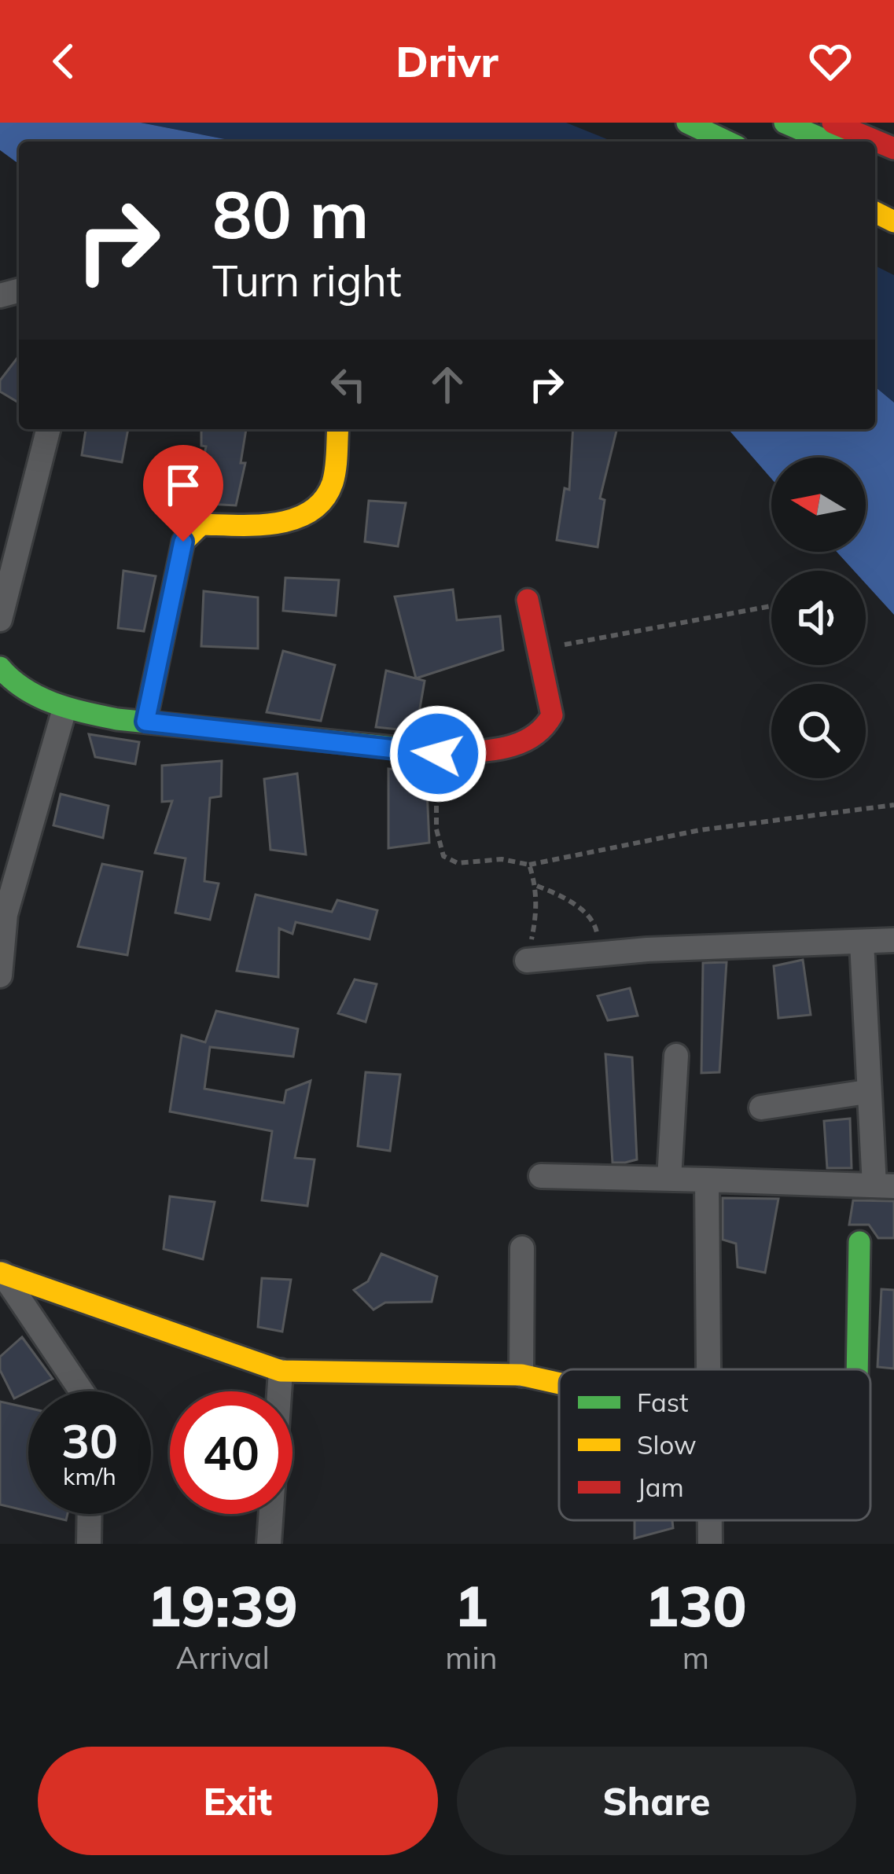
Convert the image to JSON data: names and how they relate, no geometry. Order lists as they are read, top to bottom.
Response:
{
  "legend": ["Fast", "Slow", "Jam"],
  "north": "left",
  "page": {
    "header": "Drivr",
    "turn": ["80 m", "Turn right"],
    "speed": "30 km/h",
    "limit": "40",
    "eta": [
      "19:39",
      "Arrival",
      "1",
      "min",
      "130",
      "m"
    ],
    "buttons": ["Exit", "Share"]
  }
}
